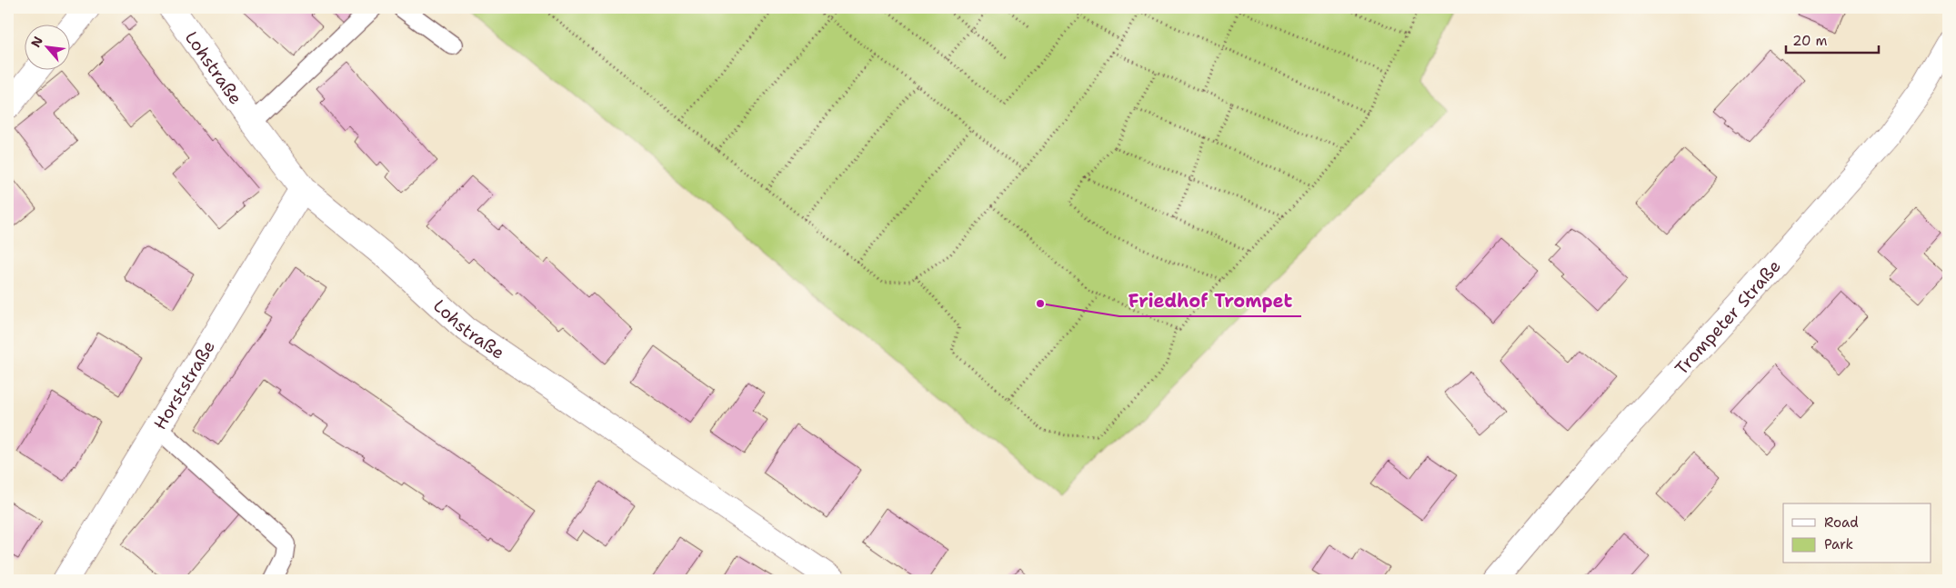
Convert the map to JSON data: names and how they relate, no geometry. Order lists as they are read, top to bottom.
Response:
{
  "streets": {
    "street": ["Lohstraße", "Trompeter Straße", "Horststraße"]
  },
  "crossings": [
    ["Lohstraße", "Horststraße"]
  ],
  "places": ["Friedhof Trompet"],
  "legend": ["Road", "Park"],
  "scale_bar": "20 m",
  "north": "top left"
}
